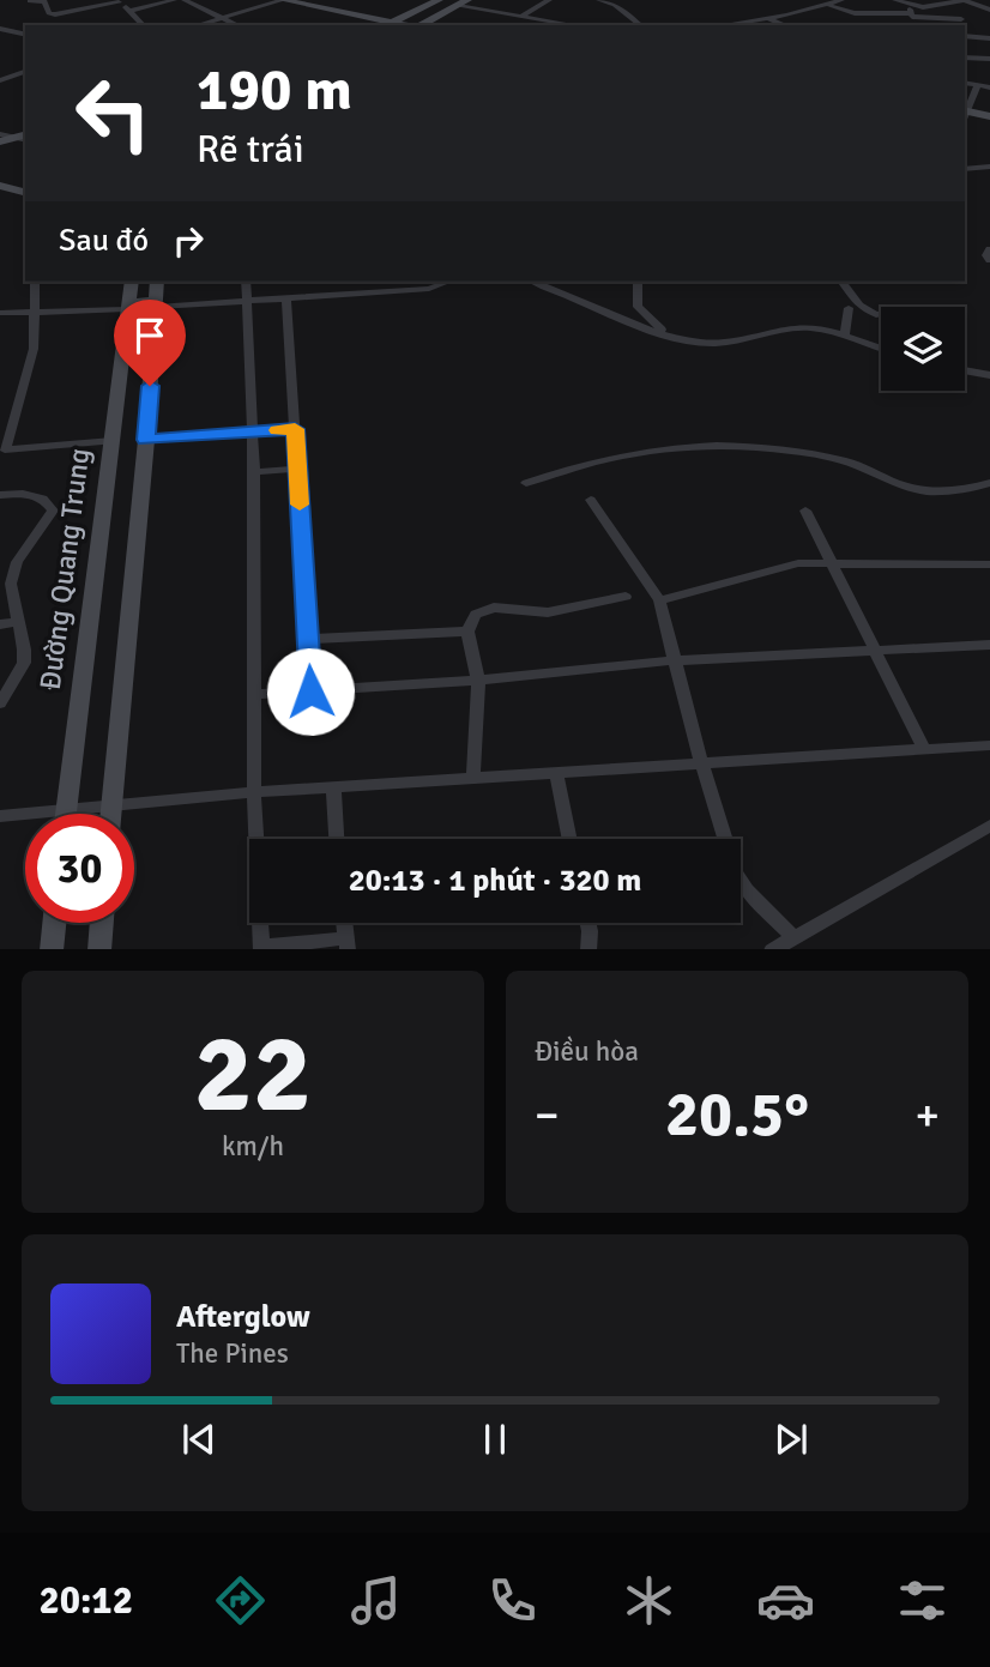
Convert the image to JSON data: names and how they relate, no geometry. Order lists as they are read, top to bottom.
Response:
{
  "streets": {
    "main road": ["Đường Quang Trung"]
  },
  "page": {
    "turn": ["190 m", "Rẽ trái"],
    "then": "Sau đó",
    "limit": "30",
    "trip": "20:13 · 1 phút · 320 m",
    "tile": [
      ["22", "km/h"],
      "Điều hòa"
    ],
    "heat": ["−", "20.5°", "+"],
    "song": ["Afterglow", "The Pines"],
    "tabs": "20:12"
  }
}
